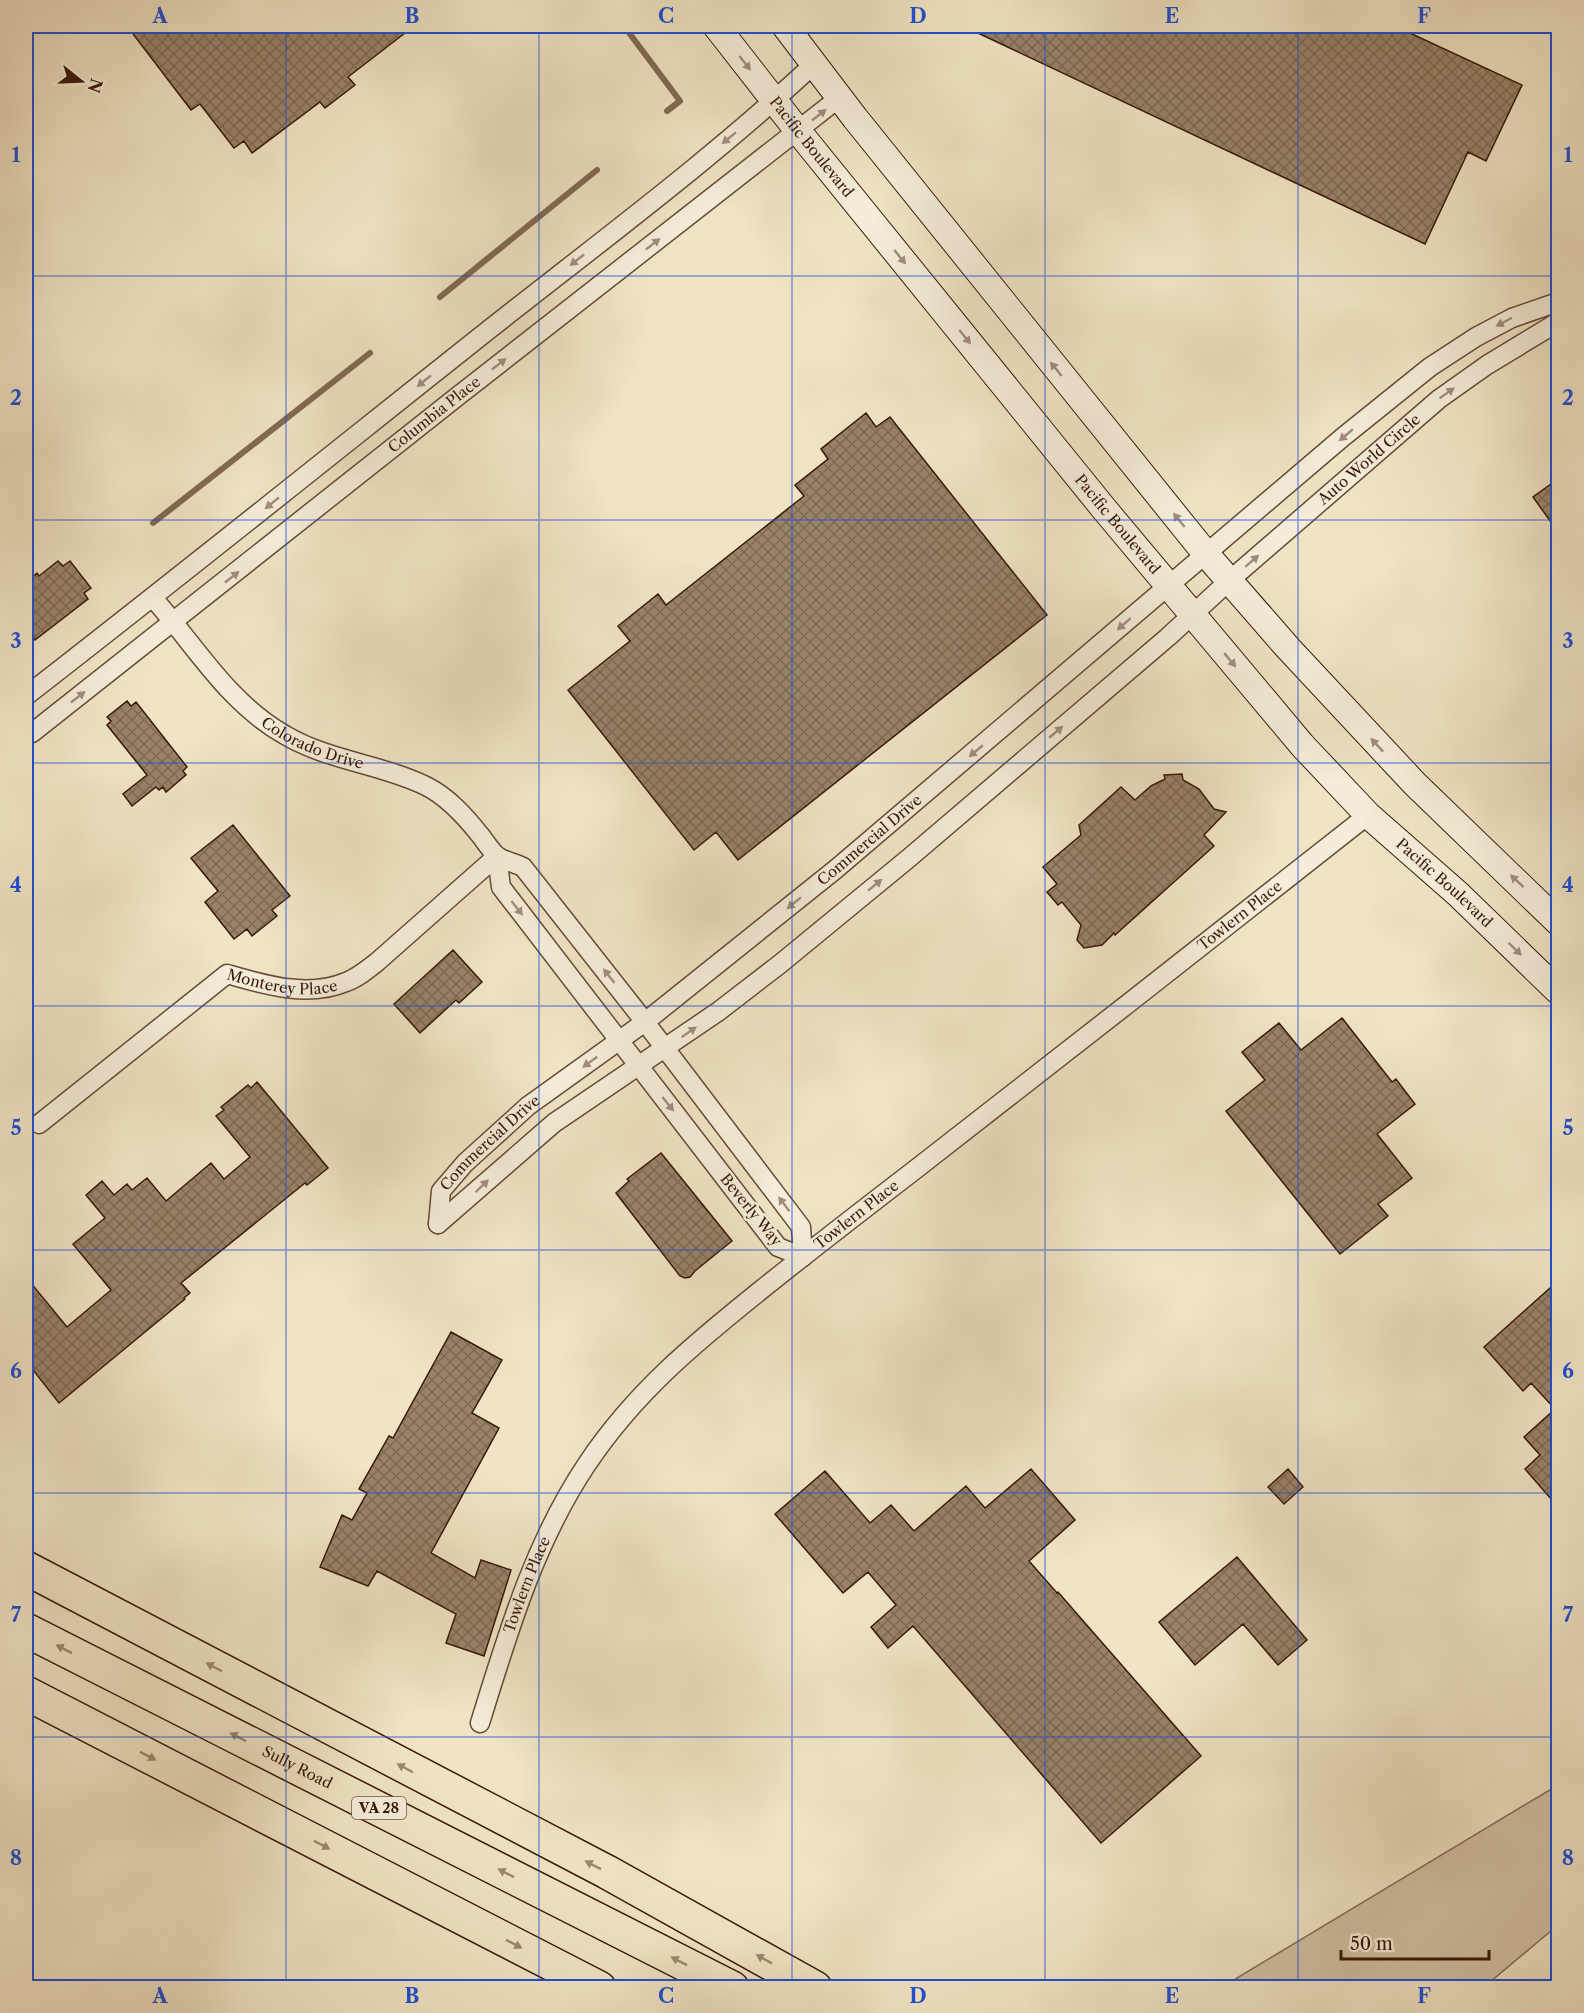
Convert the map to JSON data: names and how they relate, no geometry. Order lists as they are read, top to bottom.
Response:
{
  "streets": {
    "highway": ["Sully Road", "VA 28"],
    "main road": ["Pacific Boulevard"],
    "street": [
      "Columbia Place",
      "Auto World Circle",
      "Colorado Drive",
      "Commercial Drive",
      "Towlern Place",
      "Monterey Place",
      "Beverly Way"
    ]
  },
  "crossings": [
    ["Pacific Boulevard", "Columbia Place"],
    ["Pacific Boulevard", "Auto World Circle"],
    ["Pacific Boulevard", "Commercial Drive"],
    ["Pacific Boulevard", "Towlern Place"],
    ["Columbia Place", "Colorado Drive"],
    ["Auto World Circle", "Commercial Drive"],
    ["Colorado Drive", "Commercial Drive"],
    ["Colorado Drive", "Monterey Place"],
    ["Colorado Drive", "Beverly Way"],
    ["Commercial Drive", "Beverly Way"],
    ["Towlern Place", "Beverly Way"]
  ],
  "scale_bar": "50 m",
  "north": "right",
  "grid": {
    "columns": [
      "A",
      "B",
      "C",
      "D",
      "E",
      "F"
    ],
    "rows": [
      "1",
      "2",
      "3",
      "4",
      "5",
      "6",
      "7",
      "8"
    ]
  }
}
